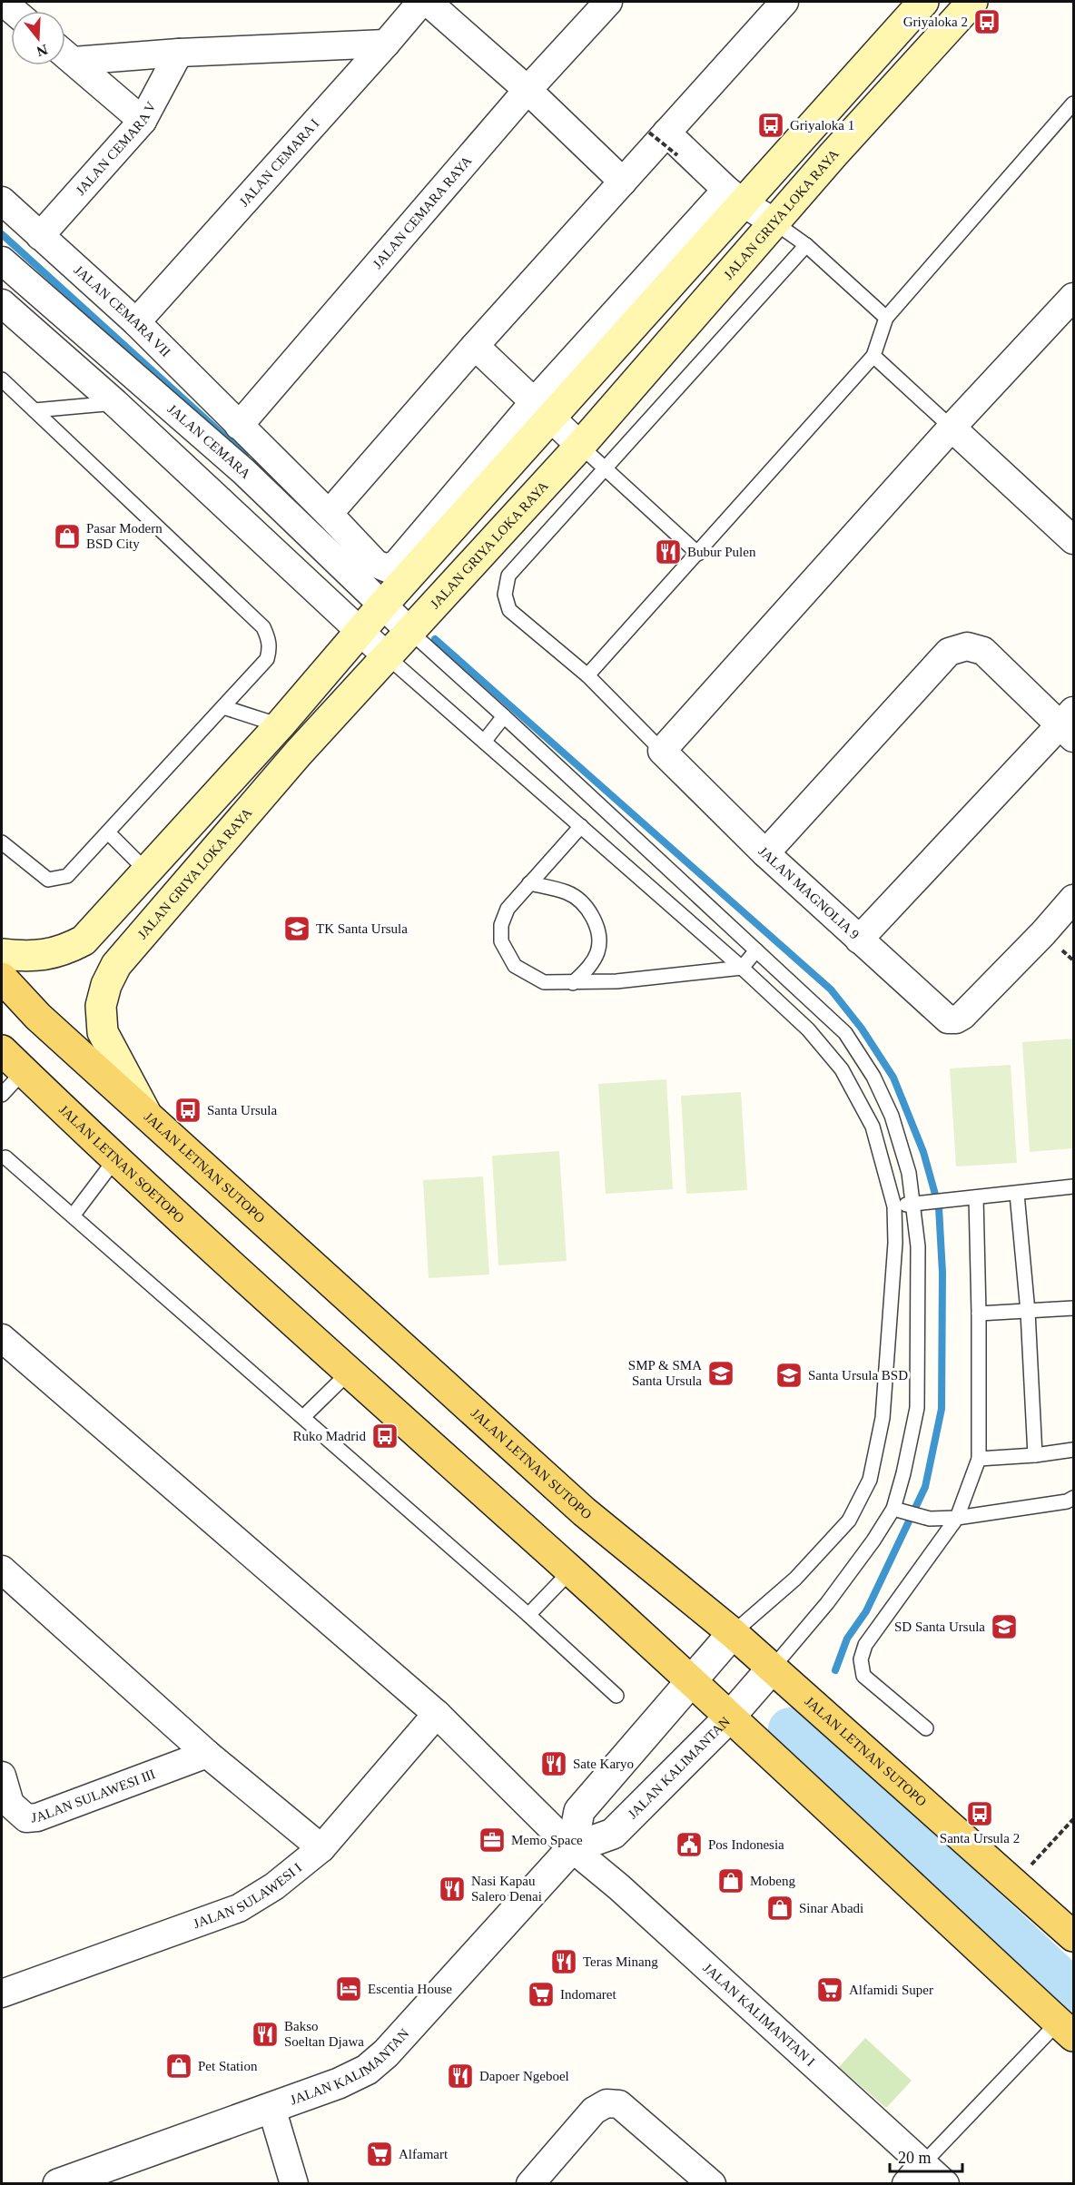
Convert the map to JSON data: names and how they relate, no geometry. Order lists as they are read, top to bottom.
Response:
{
  "streets": {
    "main road": ["JALAN GRIYA LOKA RAYA", "JALAN LETNAN SOETOPO", "JALAN LETNAN SUTOPO"],
    "street": [
      "JALAN CEMARA V",
      "JALAN CEMARA I",
      "JALAN CEMARA RAYA",
      "JALAN CEMARA VII",
      "JALAN CEMARA",
      "JALAN MAGNOLIA 9",
      "JALAN KALIMANTAN",
      "JALAN SULAWESI III",
      "JALAN SULAWESI I",
      "JALAN KALIMANTAN I"
    ]
  },
  "crossings": [
    ["JALAN CEMARA V", "JALAN CEMARA VII"],
    ["JALAN CEMARA I", "JALAN CEMARA VII"],
    ["JALAN CEMARA RAYA", "JALAN CEMARA VII"],
    ["JALAN GRIYA LOKA RAYA", "JALAN CEMARA"],
    ["JALAN GRIYA LOKA RAYA", "JALAN LETNAN SUTOPO"],
    ["JALAN LETNAN SUTOPO", "JALAN KALIMANTAN"],
    ["JALAN KALIMANTAN", "JALAN KALIMANTAN I"],
    ["JALAN SULAWESI I", "JALAN KALIMANTAN I"]
  ],
  "places": {
    "bus stop": [
      "Griyaloka 2",
      "Griyaloka 1",
      "Santa Ursula",
      "Ruko Madrid",
      "Santa Ursula 2"
    ],
    "shop": [
      "Pasar Modern BSD City",
      "Mobeng",
      "Sinar Abadi",
      "Pet Station"
    ],
    "restaurant": [
      "Bubur Pulen",
      "Sate Karyo",
      "Nasi Kapau Salero Denai",
      "Teras Minang",
      "Bakso Soeltan Djawa",
      "Dapoer Ngeboel"
    ],
    "school or university": [
      "TK Santa Ursula",
      "SMP & SMA Santa Ursula",
      "Santa Ursula BSD",
      "SD Santa Ursula"
    ],
    "office": ["Memo Space"],
    "public building": ["Pos Indonesia"],
    "hotel": ["Escentia House"],
    "supermarket": ["Alfamidi Super", "Indomaret", "Alfamart"]
  },
  "scale_bar": "20 m",
  "north": "bottom"
}
